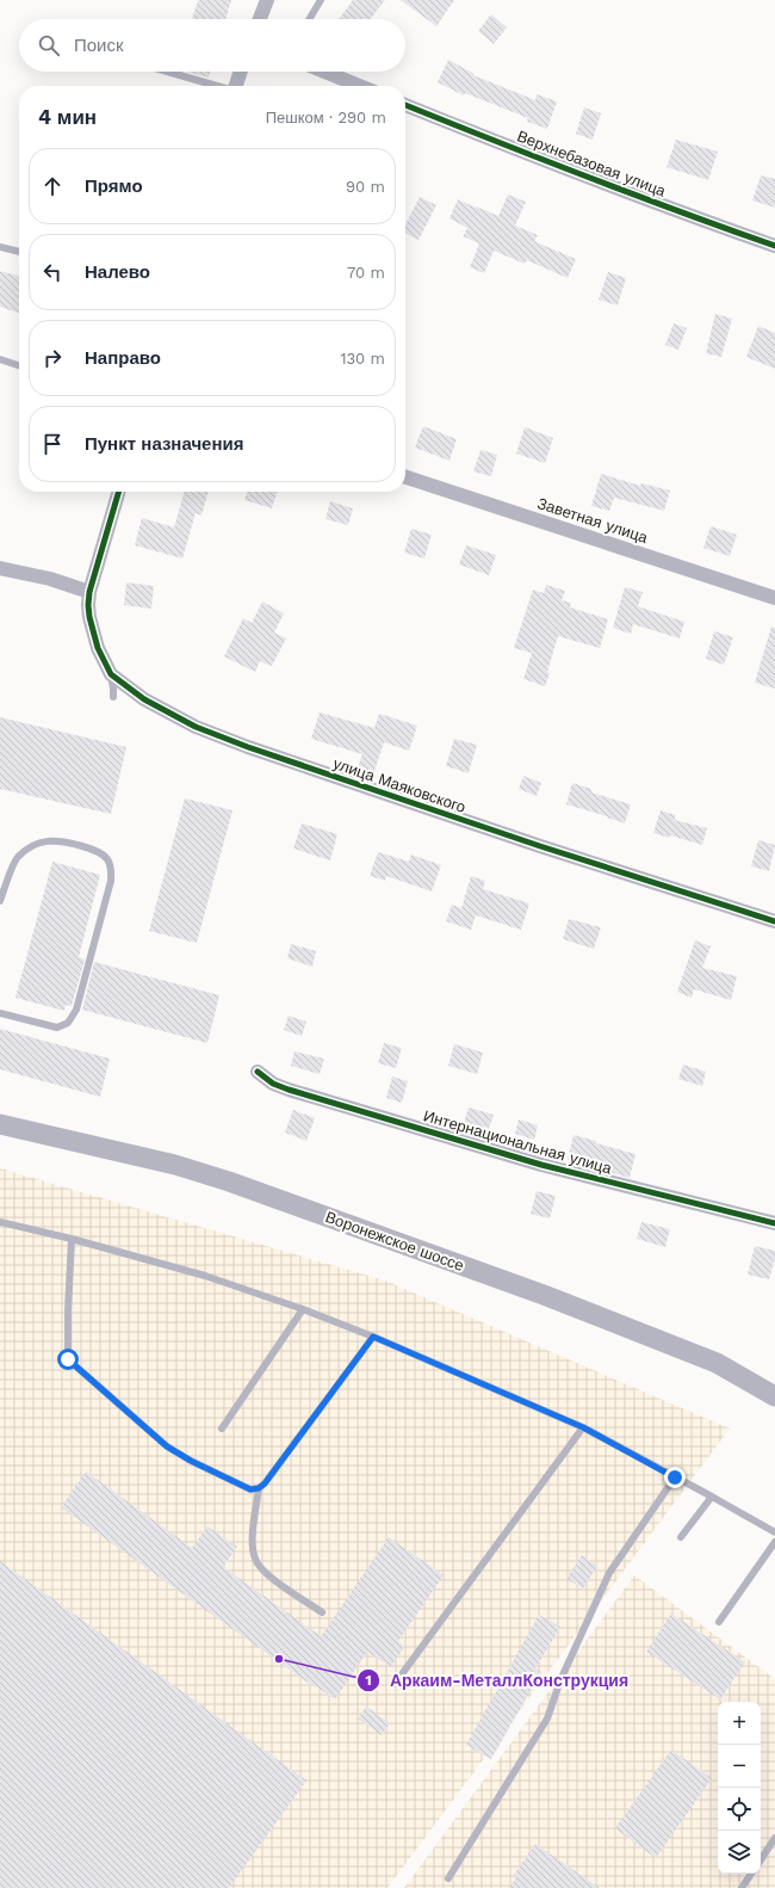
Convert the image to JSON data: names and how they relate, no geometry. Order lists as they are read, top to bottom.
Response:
{
  "streets": {
    "main road": ["Воронежское шоссе"],
    "street": [
      "Верхнебазовая улица",
      "Заветная улица",
      "улица Маяковского",
      "Интернациональная улица"
    ]
  },
  "places": ["Аркаим-МеталлКонструкция"],
  "page": {
    "search": "Поиск",
    "heading": ["4 мин", "Пешком · 290 m"],
    "list": [
      ["Прямо", "90 m"],
      ["Налево", "70 m"],
      ["Направо", "130 m"],
      "Пункт назначения"
    ],
    "map_buttons": ["+", "−"]
  }
}
